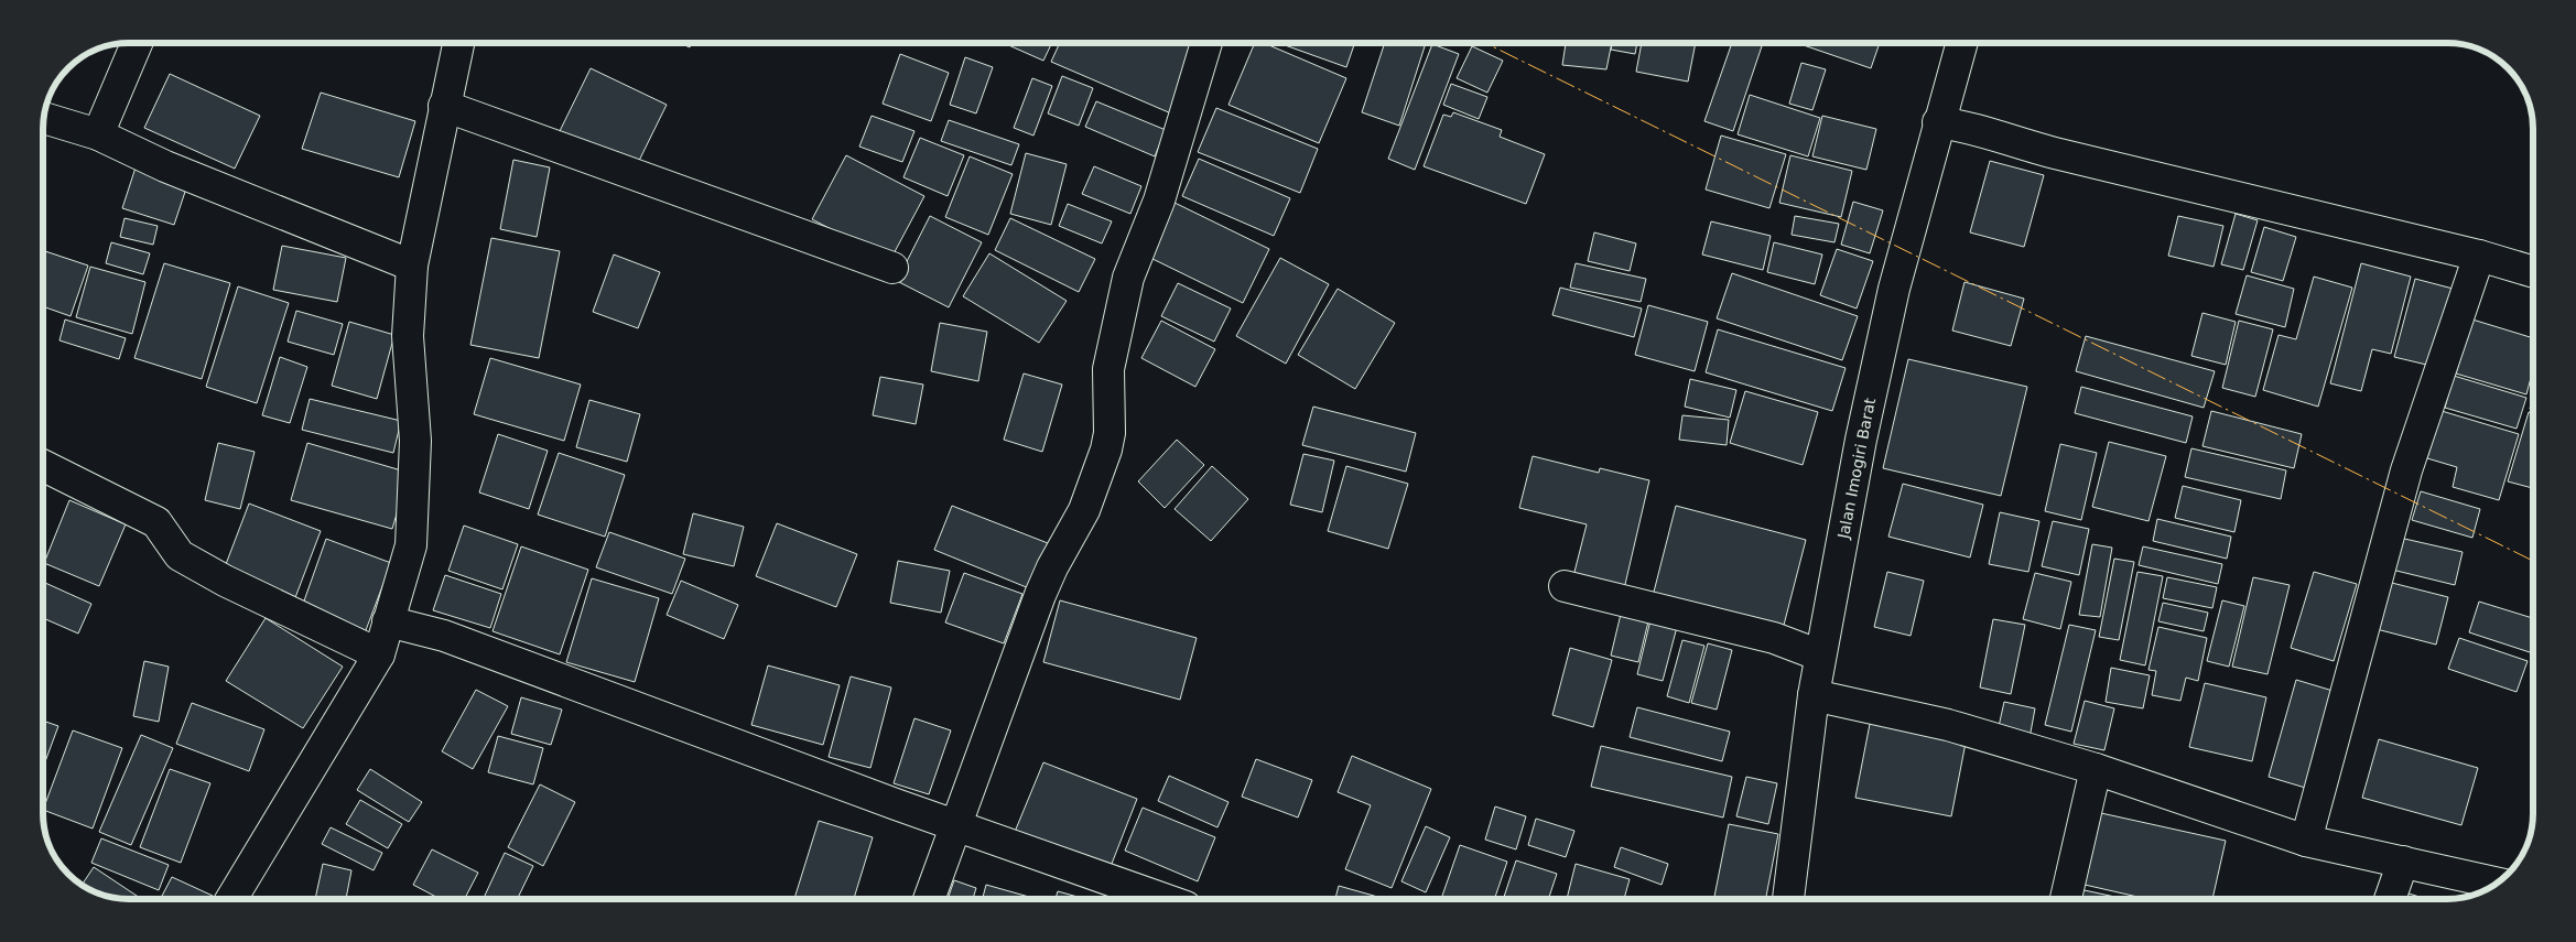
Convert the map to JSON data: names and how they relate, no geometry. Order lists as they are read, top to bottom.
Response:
{
  "streets": {
    "street": ["Jalan Imogiri Barat"]
  }
}
